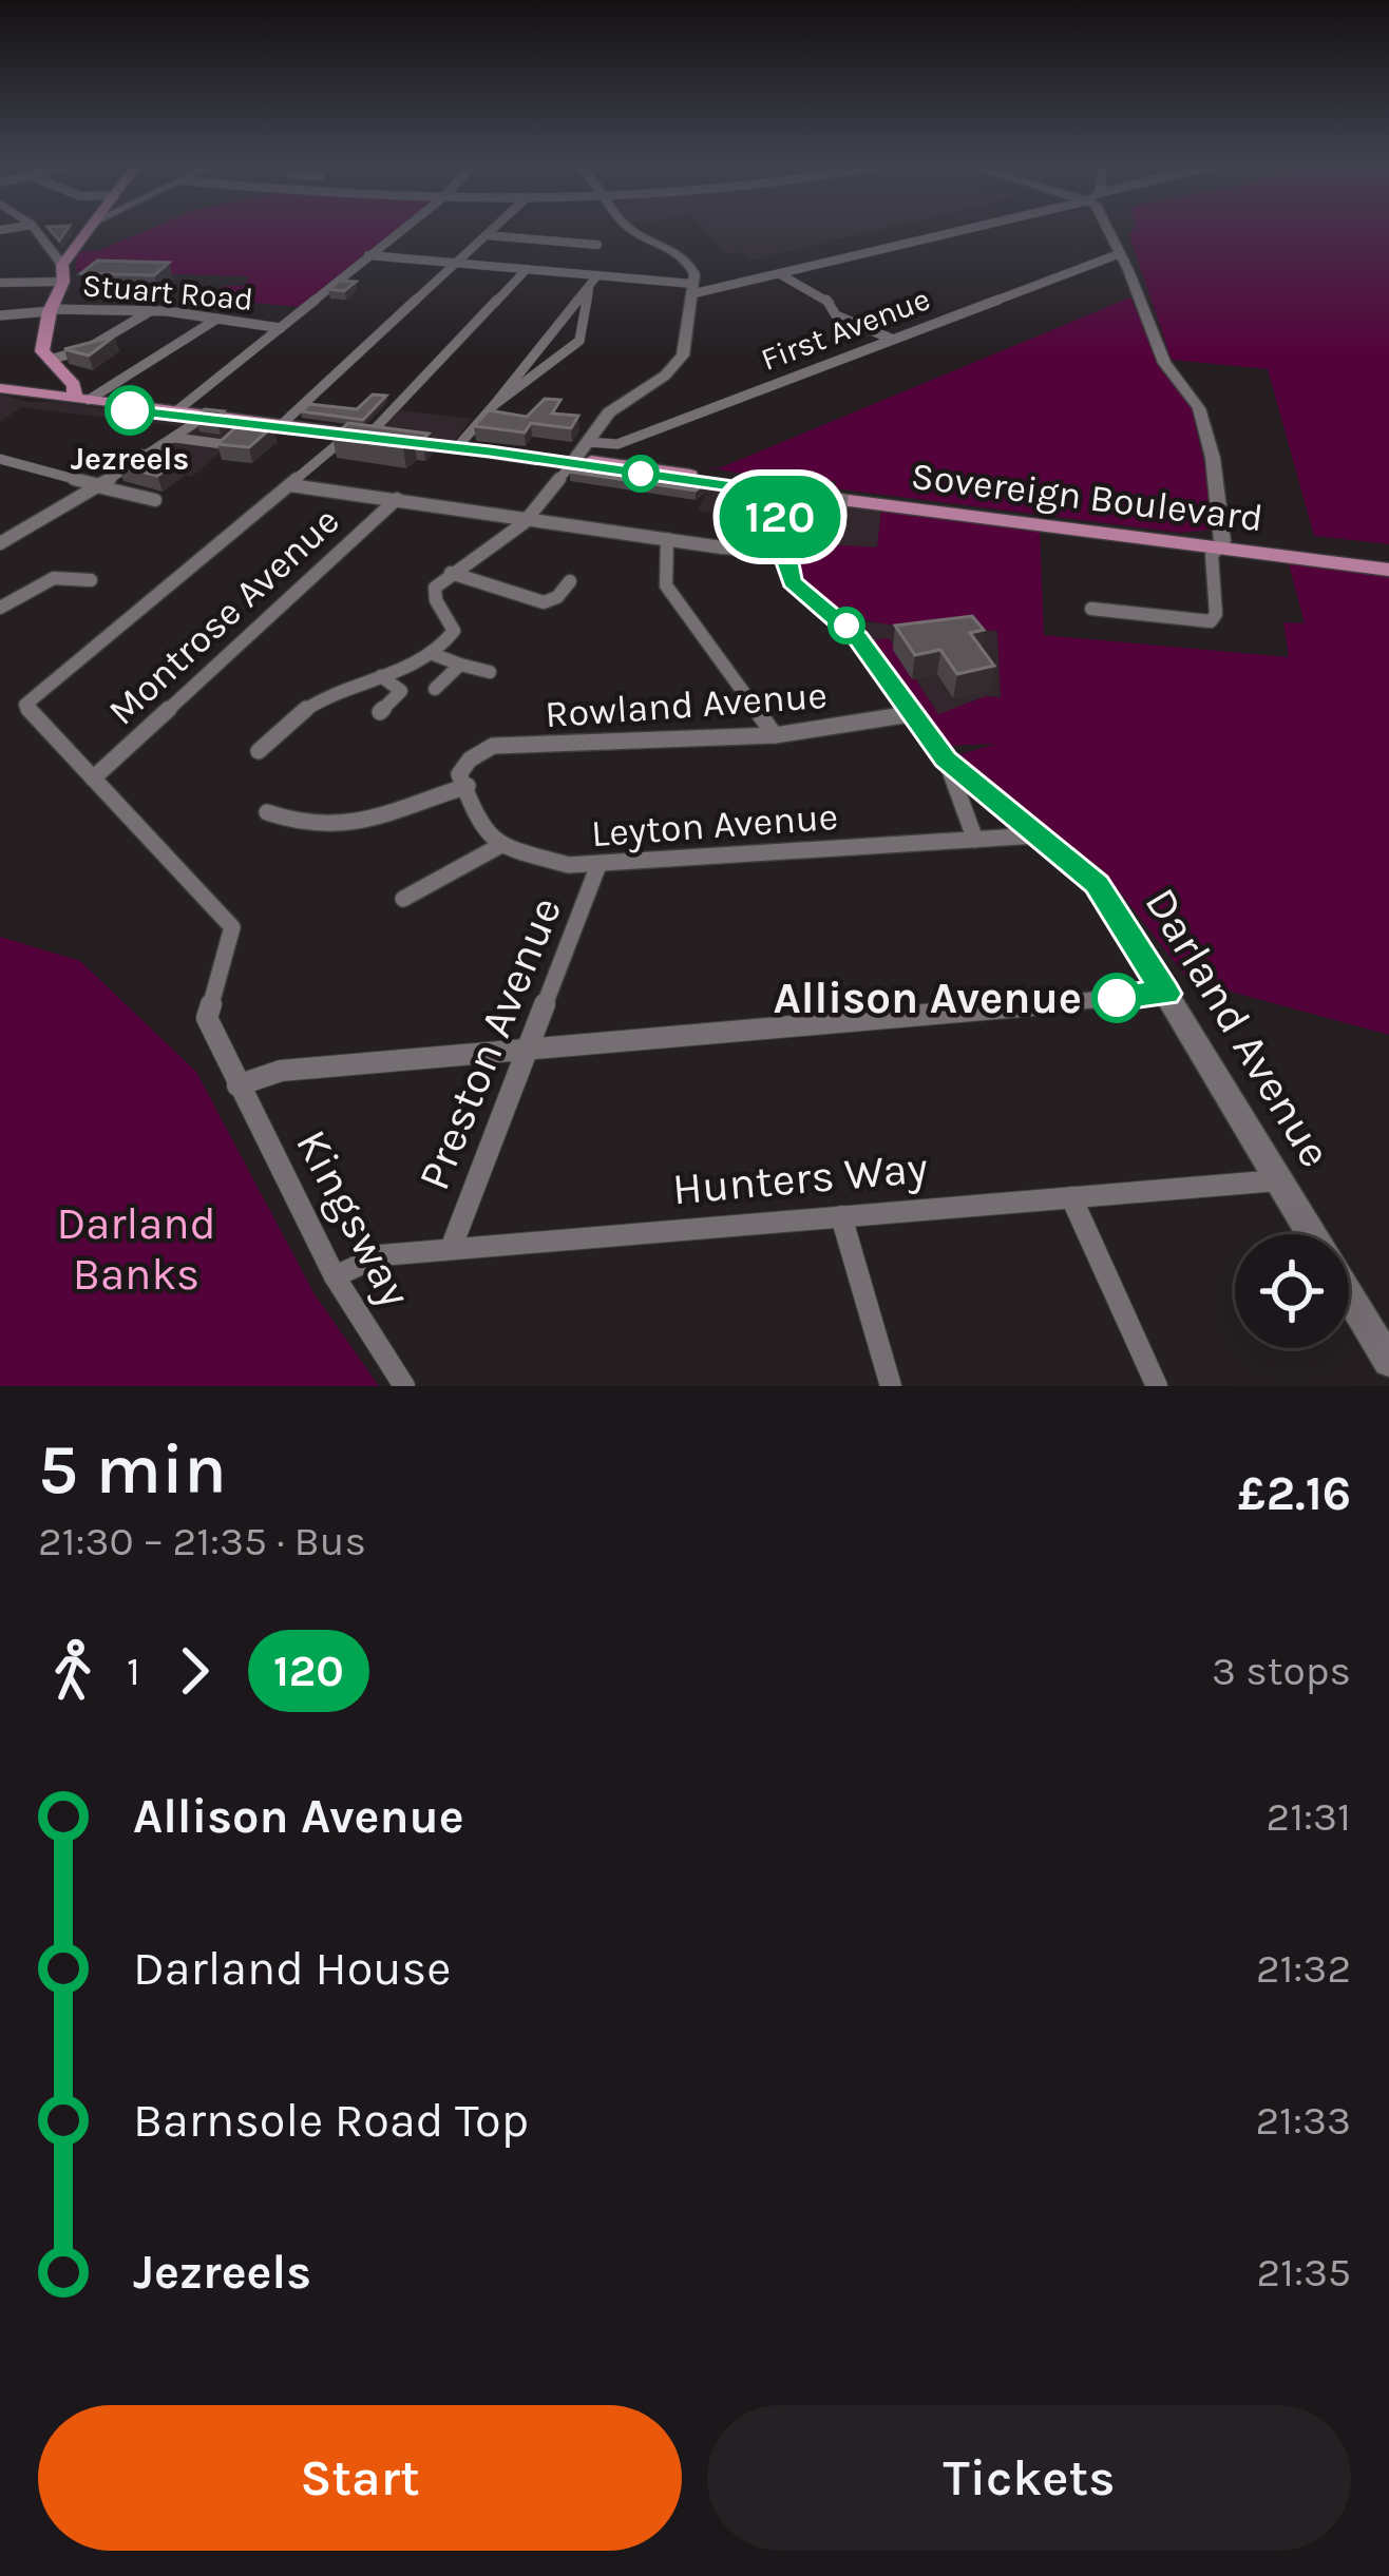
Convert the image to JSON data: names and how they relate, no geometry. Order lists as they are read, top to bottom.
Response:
{
  "streets": {
    "main road": ["Sovereign Boulevard"],
    "street": [
      "Stuart Road",
      "First Avenue",
      "Montrose Avenue",
      "Rowland Avenue",
      "Leyton Avenue",
      "Darland Avenue",
      "Preston Avenue",
      "Hunters Way",
      "Kingsway"
    ]
  },
  "crossings": [
    ["First Avenue", "Sovereign Boulevard"],
    ["Sovereign Boulevard", "Darland Avenue"],
    ["Montrose Avenue", "Kingsway"],
    ["Rowland Avenue", "Darland Avenue"],
    ["Leyton Avenue", "Darland Avenue"],
    ["Leyton Avenue", "Preston Avenue"],
    ["Darland Avenue", "Hunters Way"],
    ["Preston Avenue", "Hunters Way"],
    ["Hunters Way", "Kingsway"]
  ],
  "parks": ["Darland Banks"],
  "places": ["Jezreels", "Allison Avenue"],
  "lines": ["bus line 120"],
  "page": {
    "on_map": "120",
    "heading": ["5 min", "21:30 – 21:35 · Bus", "£2.16"],
    "legs": ["1", "120", "3 stops"],
    "list": [
      {
        "name": "Allison Avenue",
        "value": "21:31"
      },
      {
        "name": "Darland House",
        "value": "21:32"
      },
      {
        "name": "Barnsole Road Top",
        "value": "21:33"
      },
      {
        "name": "Jezreels",
        "value": "21:35"
      }
    ],
    "buttons": ["Start", "Tickets"]
  }
}
